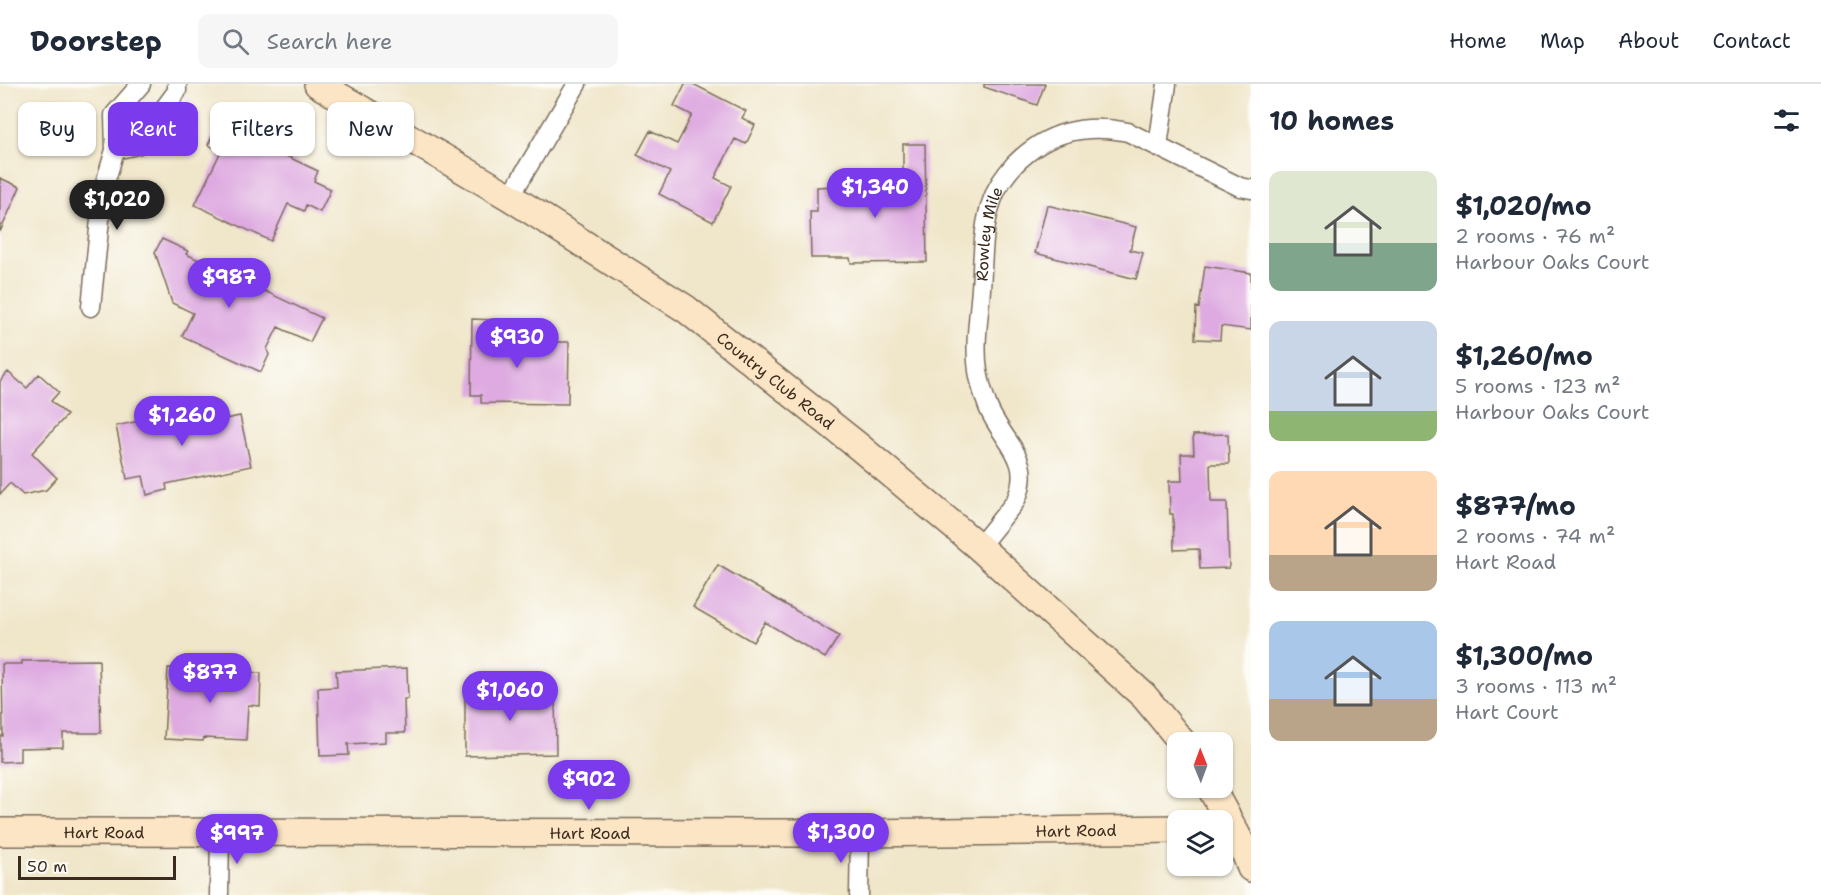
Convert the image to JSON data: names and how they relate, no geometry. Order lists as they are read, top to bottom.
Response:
{
  "streets": {
    "street": ["Rowley Mile", "Country Club Road", "Hart Road"]
  },
  "crossings": [
    ["Rowley Mile", "Country Club Road"]
  ],
  "scale_bar": "50 m",
  "north": "top",
  "page": {
    "header": "Doorstep",
    "search": "Search here",
    "nav": [
      "Home",
      "Map",
      "About",
      "Contact"
    ],
    "heading": "10 homes",
    "chip": [
      "Buy",
      "Rent",
      "Filters",
      "New"
    ],
    "list": [
      {
        "name": "$1,020/mo",
        "note": "2 rooms · 76 m² · Harbour Oaks Court"
      },
      {
        "name": "$1,260/mo",
        "note": "5 rooms · 123 m² · Harbour Oaks Court"
      },
      {
        "name": "$877/mo",
        "note": "2 rooms · 74 m² · Hart Road"
      },
      {
        "name": "$1,300/mo",
        "note": "3 rooms · 113 m² · Hart Court"
      }
    ],
    "price": [
      "$1,340",
      "$1,020",
      "$987",
      "$930",
      "$1,260",
      "$877",
      "$1,060",
      "$902",
      "$1,300",
      "$997"
    ],
    "scale": "50 m"
  }
}
